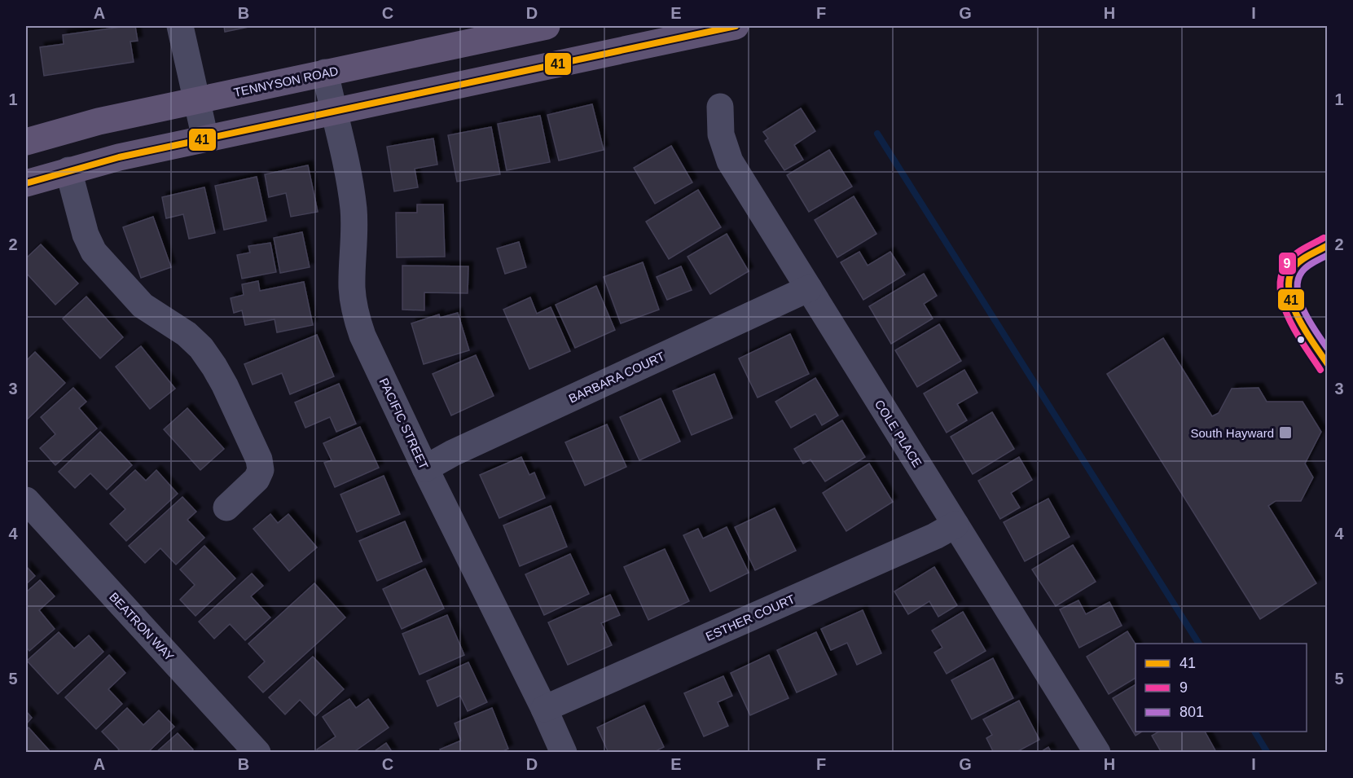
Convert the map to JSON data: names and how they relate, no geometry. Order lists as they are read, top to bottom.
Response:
{
  "streets": {
    "main road": ["TENNYSON ROAD"],
    "street": [
      "BARBARA COURT",
      "PACIFIC STREET",
      "COLE PLACE",
      "ESTHER COURT",
      "BEATRON WAY"
    ]
  },
  "crossings": [
    ["TENNYSON ROAD", "PACIFIC STREET"],
    ["BARBARA COURT", "PACIFIC STREET"],
    ["BARBARA COURT", "COLE PLACE"],
    ["PACIFIC STREET", "ESTHER COURT"],
    ["COLE PLACE", "ESTHER COURT"]
  ],
  "places": {
    "transit": ["South Hayward"]
  },
  "lines": ["transit line 41", "transit line 9", "transit line 801"],
  "legend": ["41", "9", "801"],
  "grid": {
    "columns": [
      "A",
      "B",
      "C",
      "D",
      "E",
      "F",
      "G",
      "H",
      "I"
    ],
    "rows": [
      "1",
      "2",
      "3",
      "4",
      "5"
    ]
  }
}
